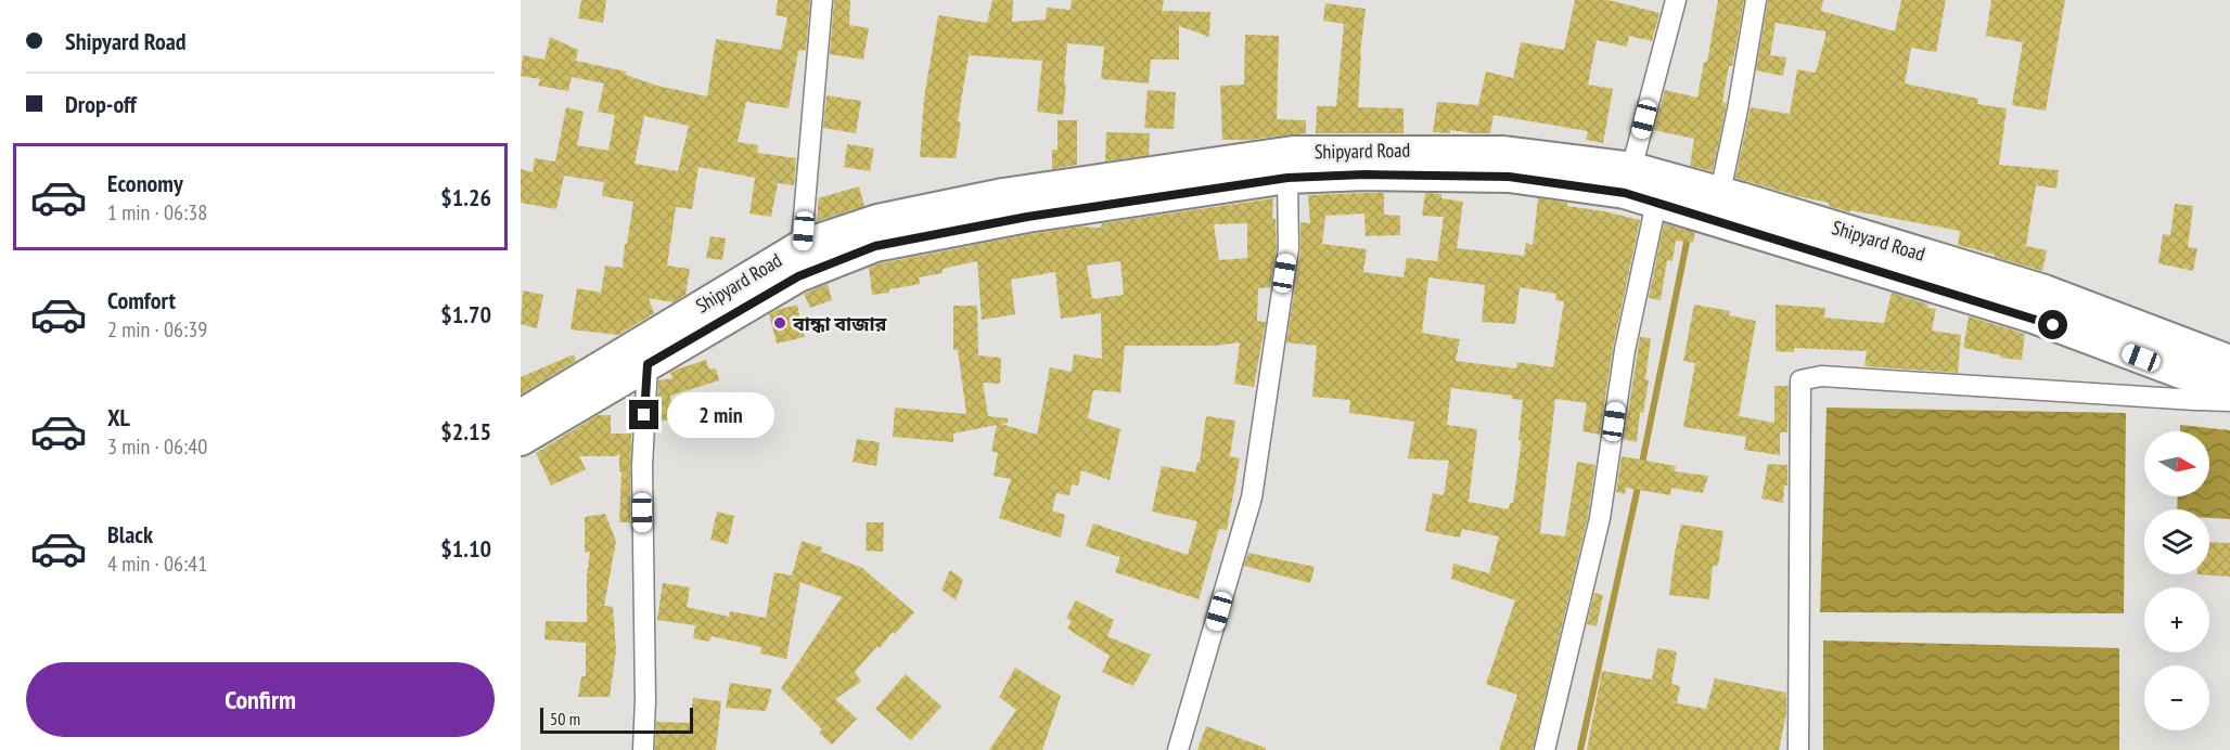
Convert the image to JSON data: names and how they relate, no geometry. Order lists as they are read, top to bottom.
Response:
{
  "streets": {
    "main road": ["Shipyard Road"]
  },
  "places": ["বান্ধা বাজার"],
  "scale_bar": "50 m",
  "north": "right",
  "page": {
    "banner": ["Shipyard Road", "Drop-off"],
    "list": [
      {
        "name": "Economy",
        "note": "1 min · 06:38",
        "value": "$1.26"
      },
      {
        "name": "Comfort",
        "note": "2 min · 06:39",
        "value": "$1.70"
      },
      {
        "name": "XL",
        "note": "3 min · 06:40",
        "value": "$2.15"
      },
      {
        "name": "Black",
        "note": "4 min · 06:41",
        "value": "$1.10"
      }
    ],
    "bubble": "2 min",
    "map_buttons": ["+", "−"],
    "buttons": "Confirm",
    "scale": "50 m"
  }
}
